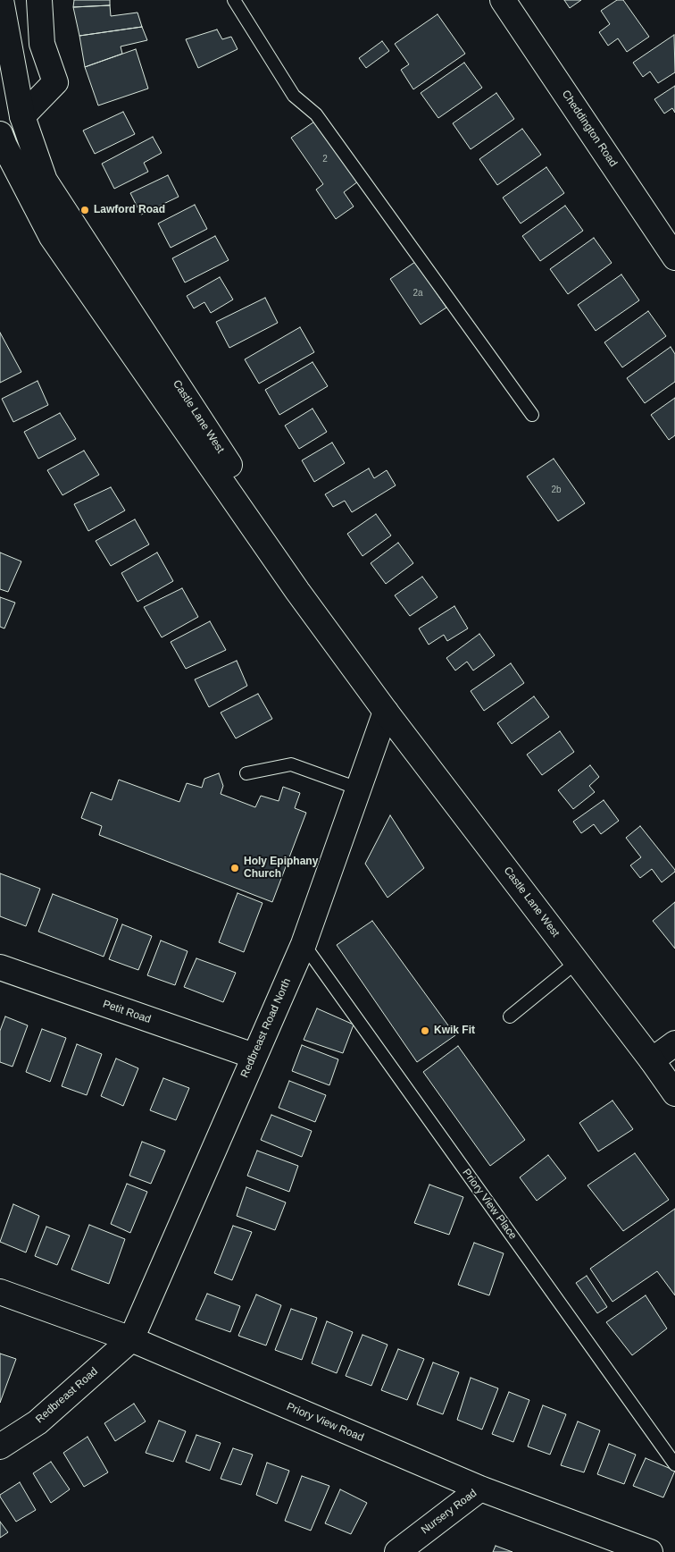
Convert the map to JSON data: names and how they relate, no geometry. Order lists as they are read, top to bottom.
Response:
{
  "streets": {
    "street": [
      "Cheddington Road",
      "Castle Lane West",
      "Petit Road",
      "Redbreast Road North",
      "Redbreast Road",
      "Priory View Road",
      "Nursery Road"
    ],
    "lane": ["Priory View Place"]
  },
  "crossings": [
    ["Castle Lane West", "Redbreast Road North"],
    ["Petit Road", "Redbreast Road North"],
    ["Redbreast Road North", "Priory View Place"],
    ["Redbreast Road North", "Redbreast Road"],
    ["Redbreast Road North", "Priory View Road"],
    ["Redbreast Road", "Priory View Road"],
    ["Priory View Road", "Nursery Road"]
  ],
  "places": ["Lawford Road", "Holy Epiphany Church", "Kwik Fit"],
  "house_numbers": ["2", "2a", "2b"]
}
